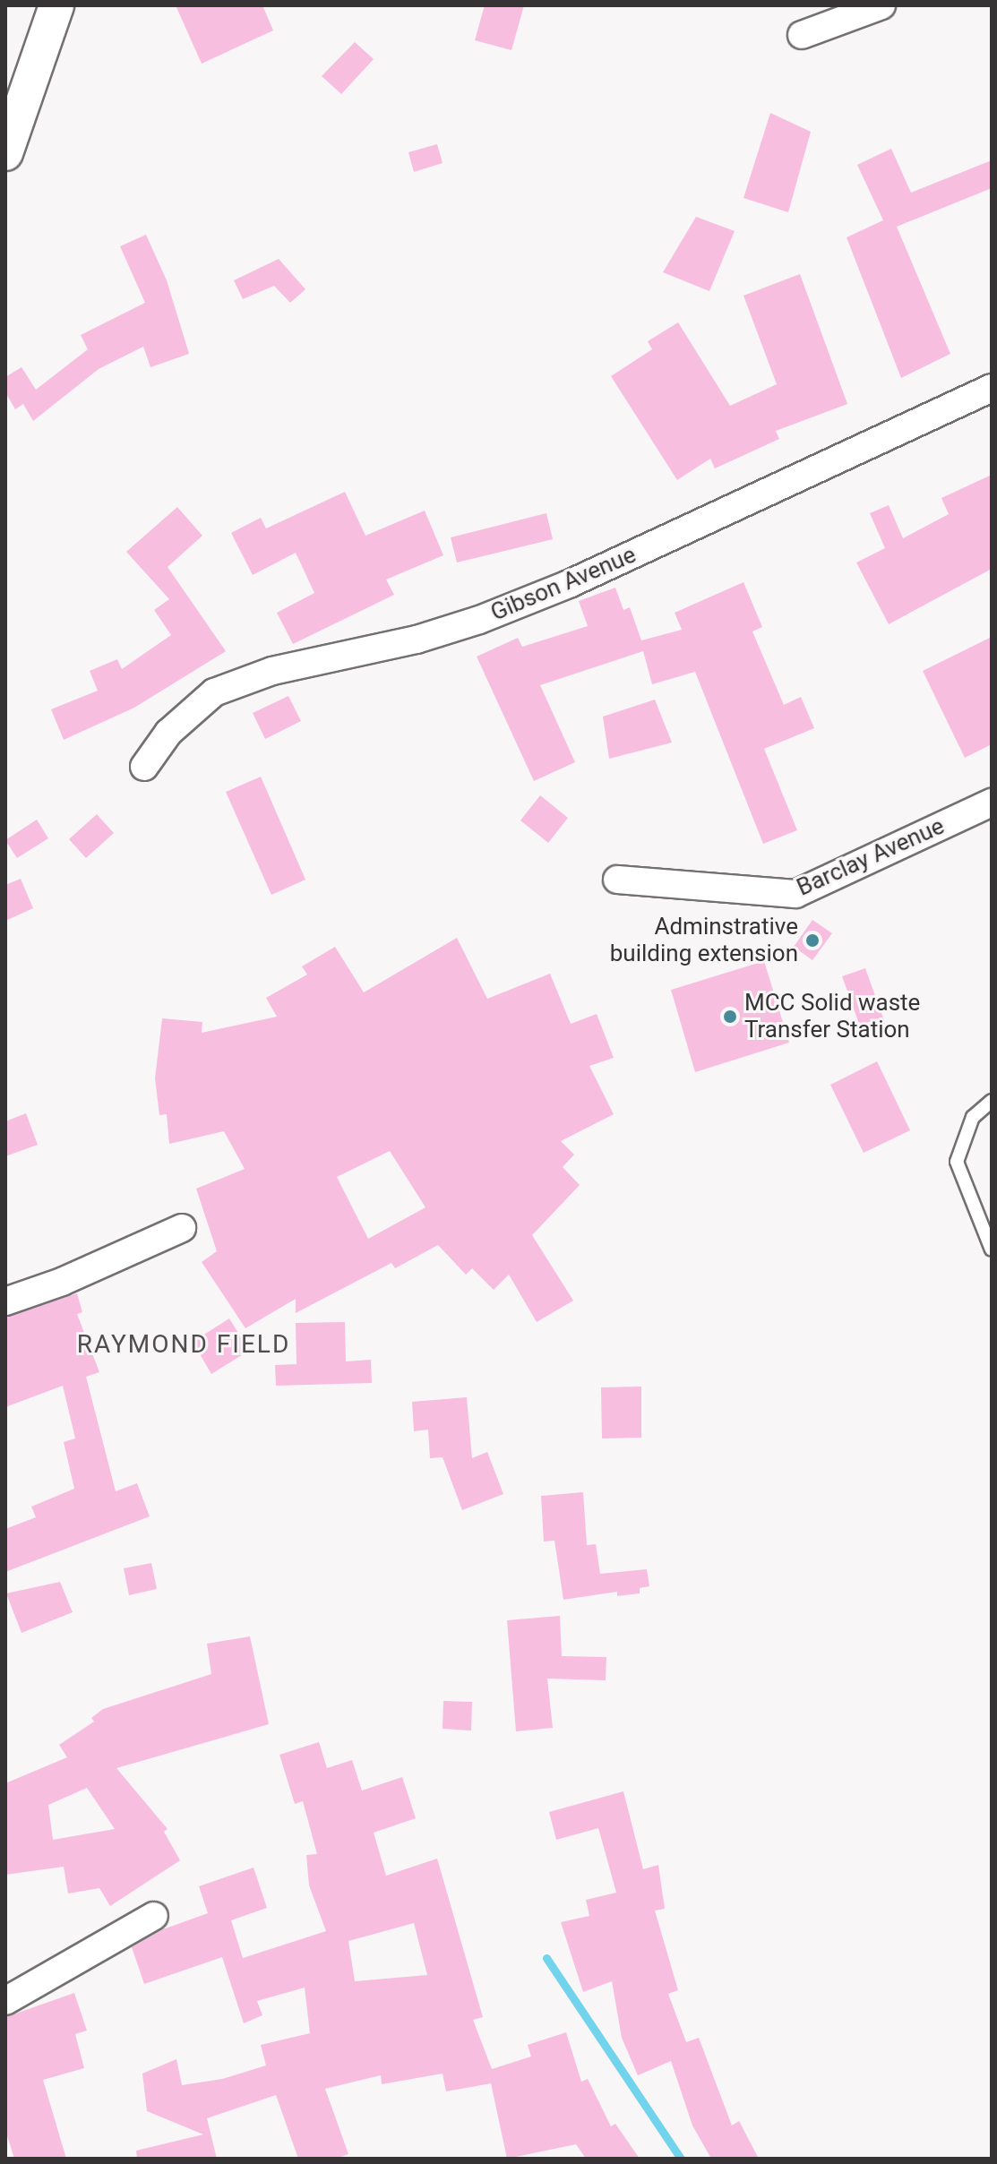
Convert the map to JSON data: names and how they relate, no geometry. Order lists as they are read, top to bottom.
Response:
{
  "streets": {
    "street": ["Gibson Avenue", "Barclay Avenue"]
  },
  "districts": ["RAYMOND FIELD"],
  "places": ["Adminstrative building extension", "MCC Solid waste Transfer Station"]
}
